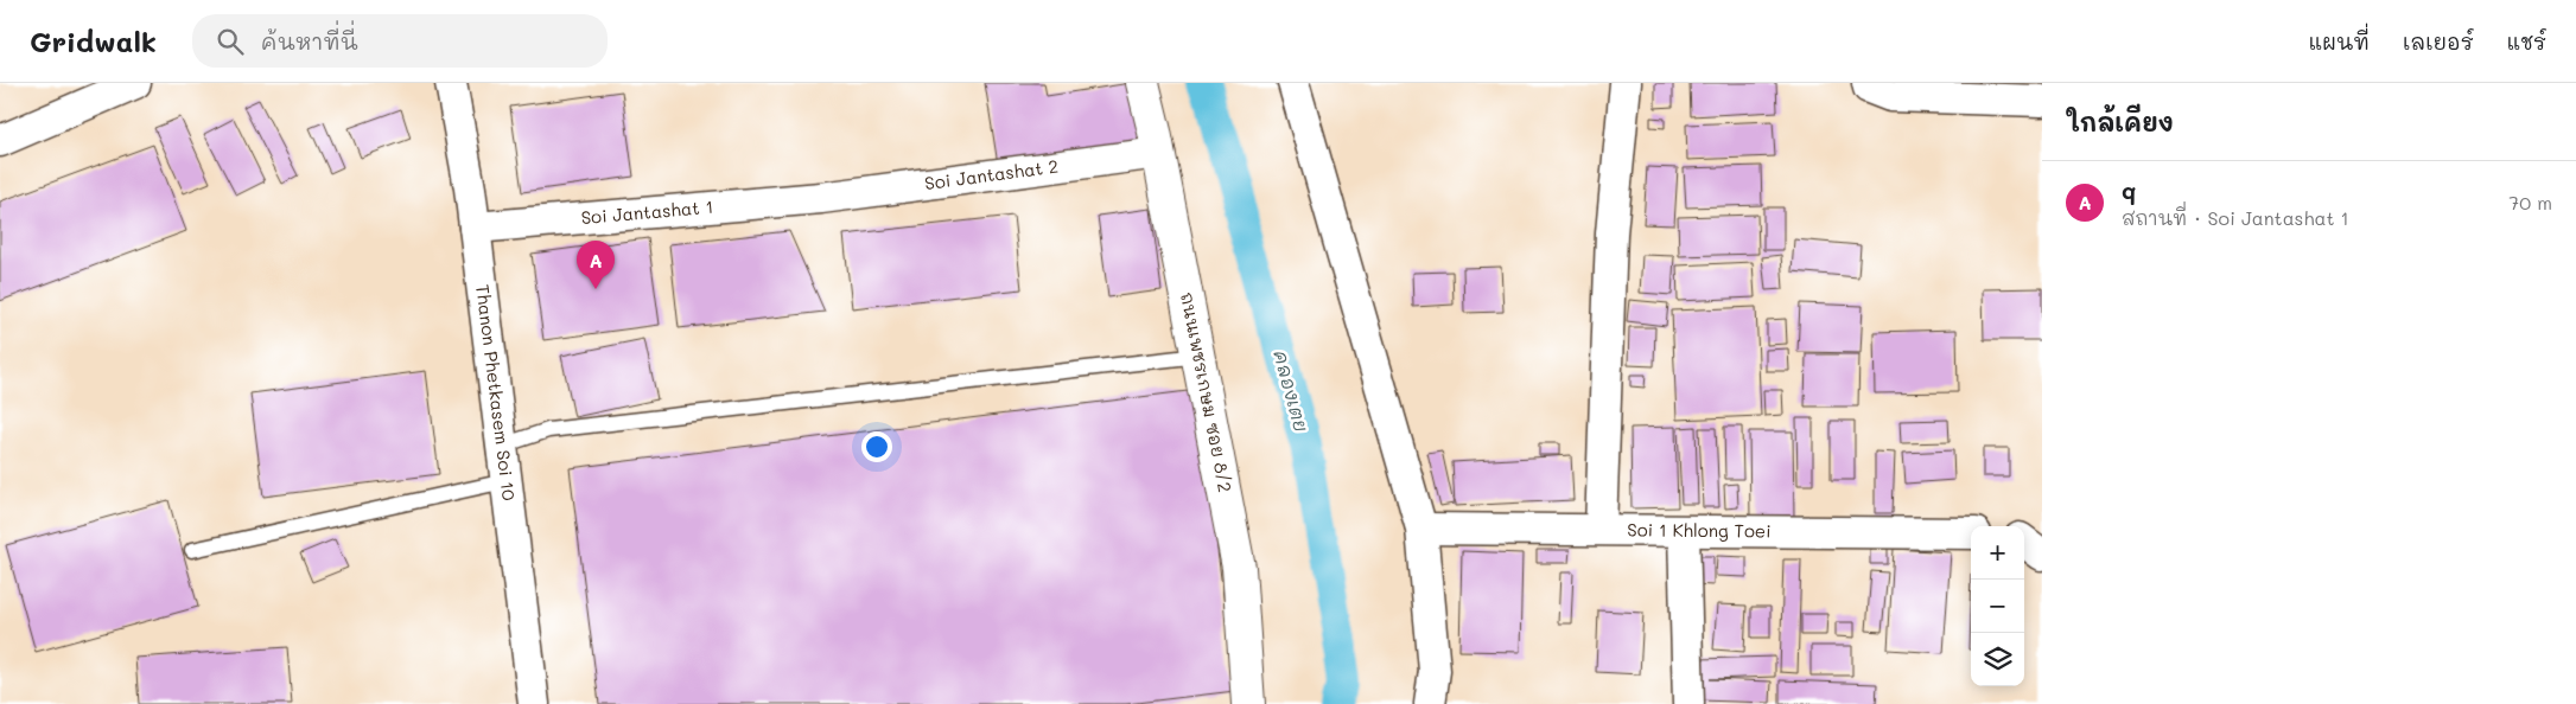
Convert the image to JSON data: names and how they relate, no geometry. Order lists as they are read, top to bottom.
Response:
{
  "streets": {
    "street": [
      "Soi Jantashat 2",
      "Soi Jantashat 1",
      "ถนนเพชรเกษม ซอย 8/2",
      "Thanon Phetkasem Soi 10",
      "Soi 1 Khlong Toei"
    ]
  },
  "crossings": [
    ["Soi Jantashat 2", "Soi Jantashat 1"],
    ["Soi Jantashat 2", "ถนนเพชรเกษม ซอย 8/2"],
    ["Soi Jantashat 1", "Thanon Phetkasem Soi 10"]
  ],
  "water": ["คลองเตย"],
  "page": {
    "header": "Gridwalk",
    "search": "ค้นหาที่นี่",
    "nav": ["แผนที่", "เลเยอร์", "แชร์"],
    "heading": "ใกล้เคียง",
    "list": [
      {
        "mark": "A",
        "name": "q",
        "note": "สถานที่ · Soi Jantashat 1",
        "value": "70 m"
      }
    ],
    "pins": "A",
    "map_buttons": ["+", "−"]
  }
}
